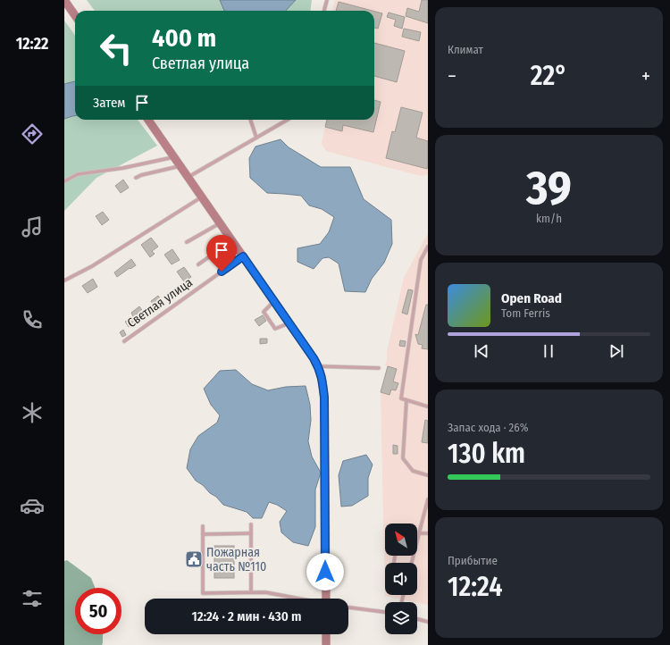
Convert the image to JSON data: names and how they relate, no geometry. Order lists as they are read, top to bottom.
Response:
{
  "streets": {
    "lane": ["Светлая улица"]
  },
  "places": {
    "public building": ["Пожарная часть №110"]
  },
  "north": "top left",
  "page": {
    "tabs": "12:22",
    "tile": [
      "Климат",
      ["39", "km/h"],
      ["Запас хода · 26%", "130 km"],
      ["Прибытие", "12:24"]
    ],
    "turn": ["400 m", "Светлая улица"],
    "heat": ["−", "22°", "+"],
    "then": "Затем",
    "song": ["Open Road", "Tom Ferris"],
    "limit": "50",
    "trip": "12:24 · 2 мин · 430 m"
  }
}
